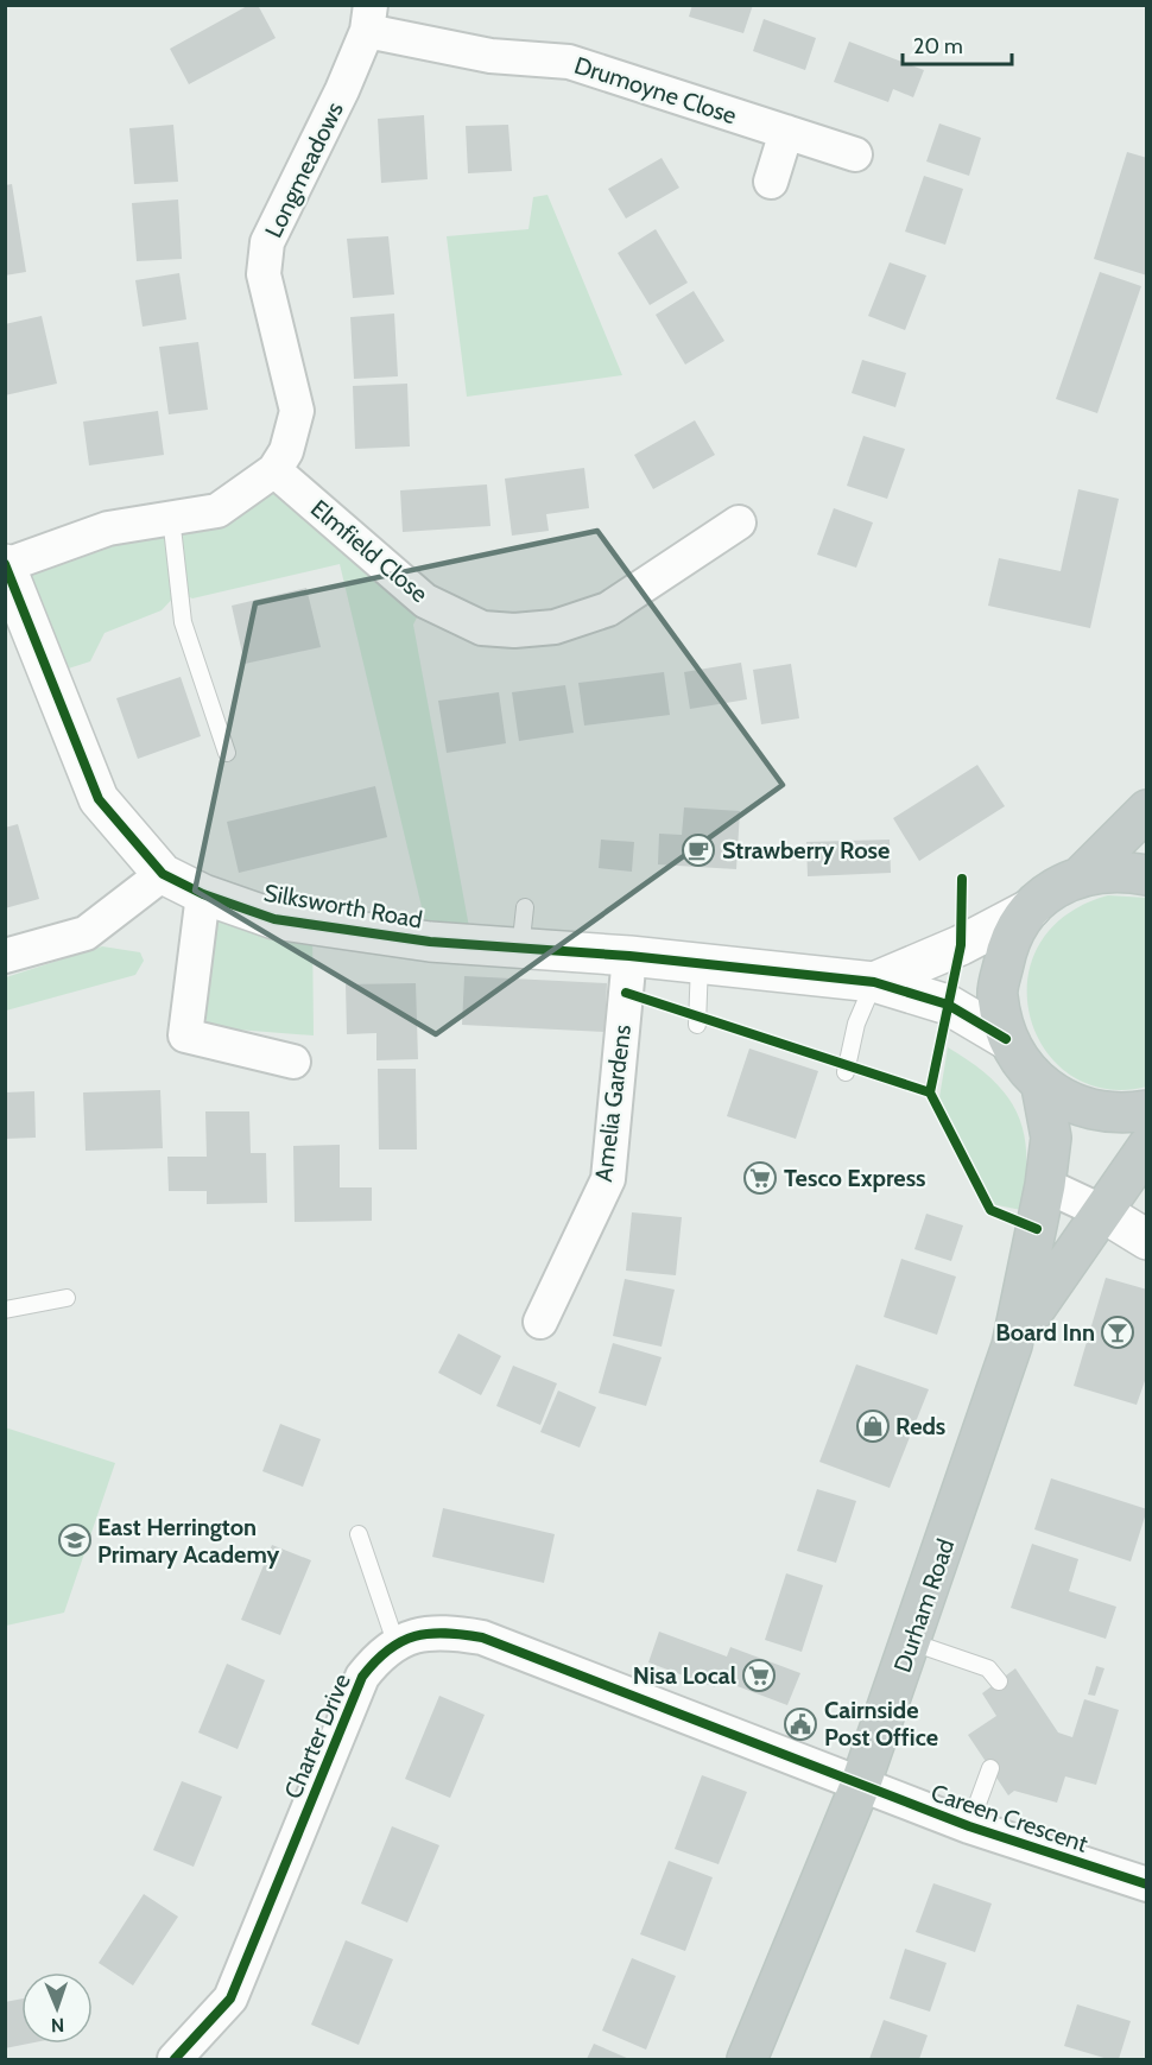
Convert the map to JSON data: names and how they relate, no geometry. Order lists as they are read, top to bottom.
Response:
{
  "streets": {
    "highway": ["Durham Road"],
    "street": [
      "Drumoyne Close",
      "Longmeadows",
      "Elmfield Close",
      "Silksworth Road",
      "Amelia Gardens",
      "Charter Drive",
      "Careen Crescent"
    ]
  },
  "crossings": [
    ["Drumoyne Close", "Longmeadows"],
    ["Longmeadows", "Elmfield Close"],
    ["Silksworth Road", "Amelia Gardens"],
    ["Silksworth Road", "Durham Road"],
    ["Durham Road", "Charter Drive"],
    ["Durham Road", "Careen Crescent"],
    ["Charter Drive", "Careen Crescent"]
  ],
  "places": {
    "cafe": ["Strawberry Rose"],
    "supermarket": ["Tesco Express", "Nisa Local"],
    "bar": ["Board Inn"],
    "shop": ["Reds"],
    "school or university": ["East Herrington Primary Academy"],
    "public building": ["Cairnside Post Office"]
  },
  "scale_bar": "20 m",
  "north": "bottom"
}
